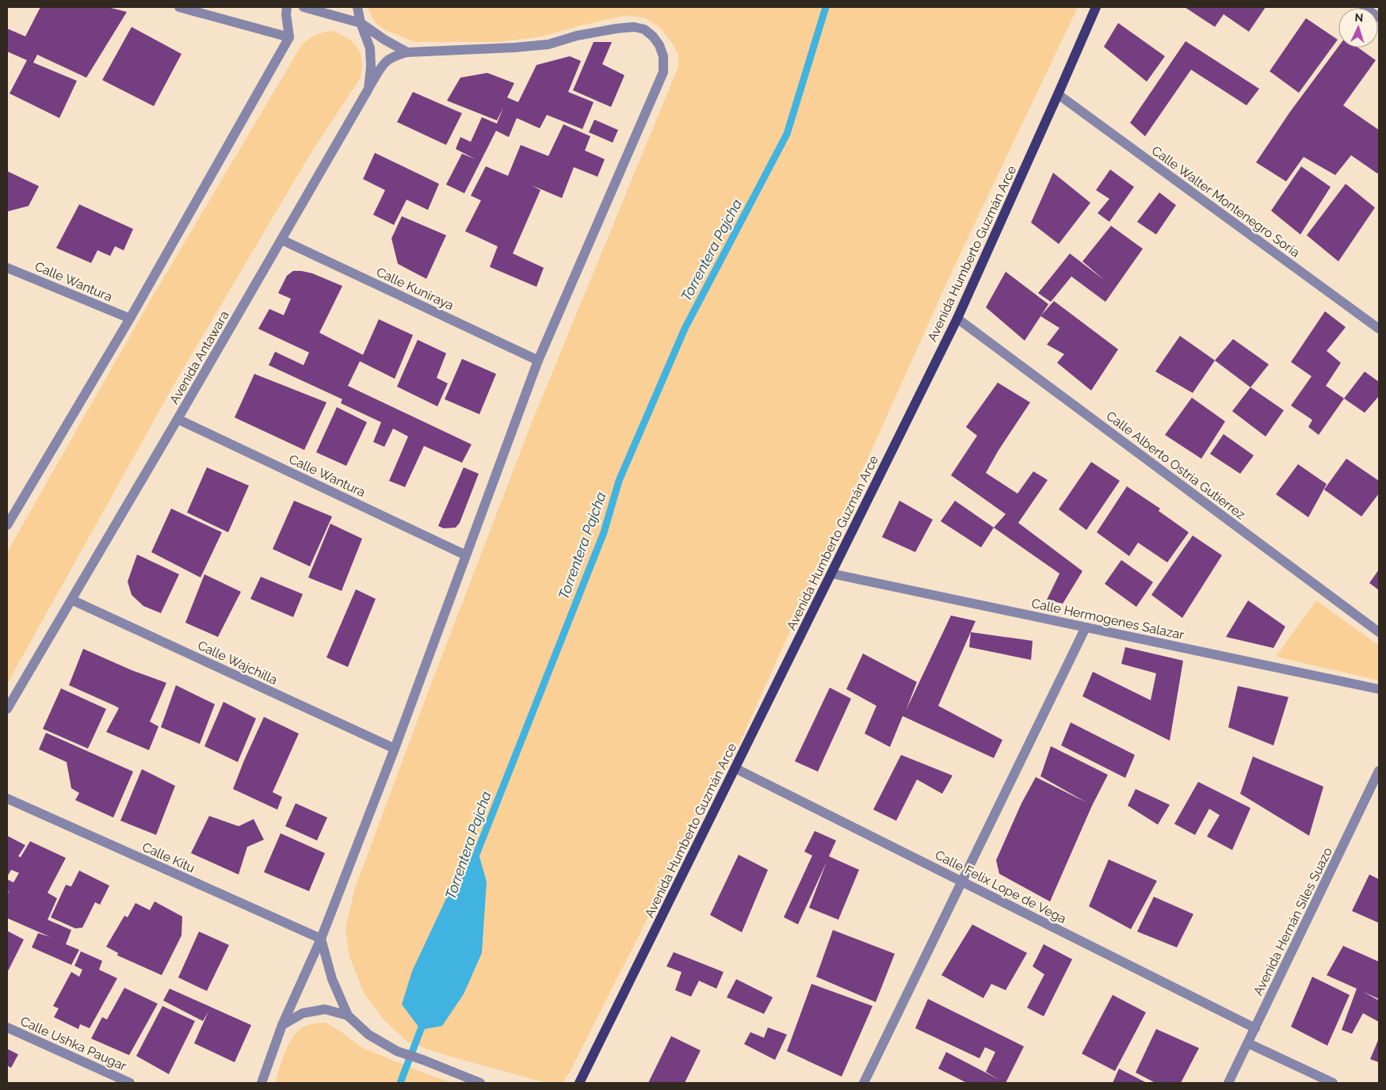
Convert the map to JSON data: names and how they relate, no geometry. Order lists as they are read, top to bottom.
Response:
{
  "streets": {
    "main road": ["Avenida Humberto Guzmán Arce"],
    "street": [
      "Calle Walter Montenegro Soria",
      "Calle Wantura",
      "Calle Kuniraya",
      "Avenida Antawara",
      "Calle Alberto Ostria Gutierrez",
      "Calle Hermogenes Salazar",
      "Calle Wajchilla",
      "Calle Kitu",
      "Calle Felix Lope de Vega",
      "Avenida Hernán Siles Suazo",
      "Calle Ushka Paugar"
    ]
  },
  "crossings": [
    ["Calle Walter Montenegro Soria", "Avenida Humberto Guzmán Arce"],
    ["Avenida Humberto Guzmán Arce", "Calle Alberto Ostria Gutierrez"],
    ["Avenida Humberto Guzmán Arce", "Calle Hermogenes Salazar"],
    ["Avenida Humberto Guzmán Arce", "Calle Felix Lope de Vega"],
    ["Calle Wantura", "Avenida Antawara"],
    ["Calle Kuniraya", "Avenida Antawara"],
    ["Avenida Antawara", "Calle Wajchilla"],
    ["Calle Felix Lope de Vega", "Avenida Hernán Siles Suazo"]
  ],
  "water": ["Torrentera Pajcha"],
  "north": "top"
}
